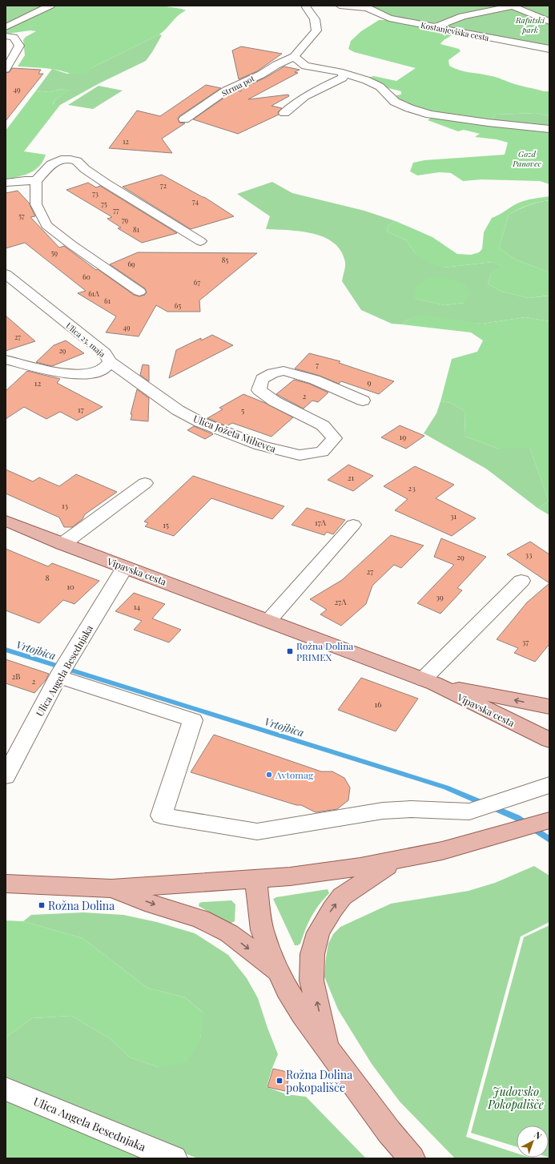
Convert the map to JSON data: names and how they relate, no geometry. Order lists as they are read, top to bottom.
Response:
{
  "streets": {
    "main road": ["Vipavska cesta"],
    "street": [
      "Kostanjeviška cesta",
      "Strma pot",
      "Ulica 25. maja",
      "Ulica Jožeta Mihevca",
      "Ulica Angela Besednjaka"
    ]
  },
  "crossings": [
    ["Ulica 25. maja", "Ulica Jožeta Mihevca"],
    ["Vipavska cesta", "Ulica Angela Besednjaka"]
  ],
  "water": ["Vrtojbica"],
  "parks": ["Rafutski park", "Gozd Panovec", "Judovsko Pokopališče"],
  "places": {
    "transit": ["Rožna Dolina PRIMEX", "Rožna Dolina", "Rožna Dolina pokopališče"],
    "other": ["Avtomag"]
  },
  "house_numbers": [
    "49",
    "12",
    "72",
    "73",
    "74",
    "75",
    "77",
    "57",
    "79",
    "81",
    "59",
    "85",
    "69",
    "60",
    "67",
    "61A",
    "61",
    "65",
    "49",
    "27",
    "29",
    "7",
    "9",
    "12",
    "2",
    "17",
    "5",
    "19",
    "21",
    "23",
    "13",
    "31",
    "17A",
    "15",
    "33",
    "29",
    "27",
    "8",
    "10",
    "39",
    "27A",
    "14",
    "37",
    "2B",
    "2",
    "16"
  ],
  "north": "top right"
}
